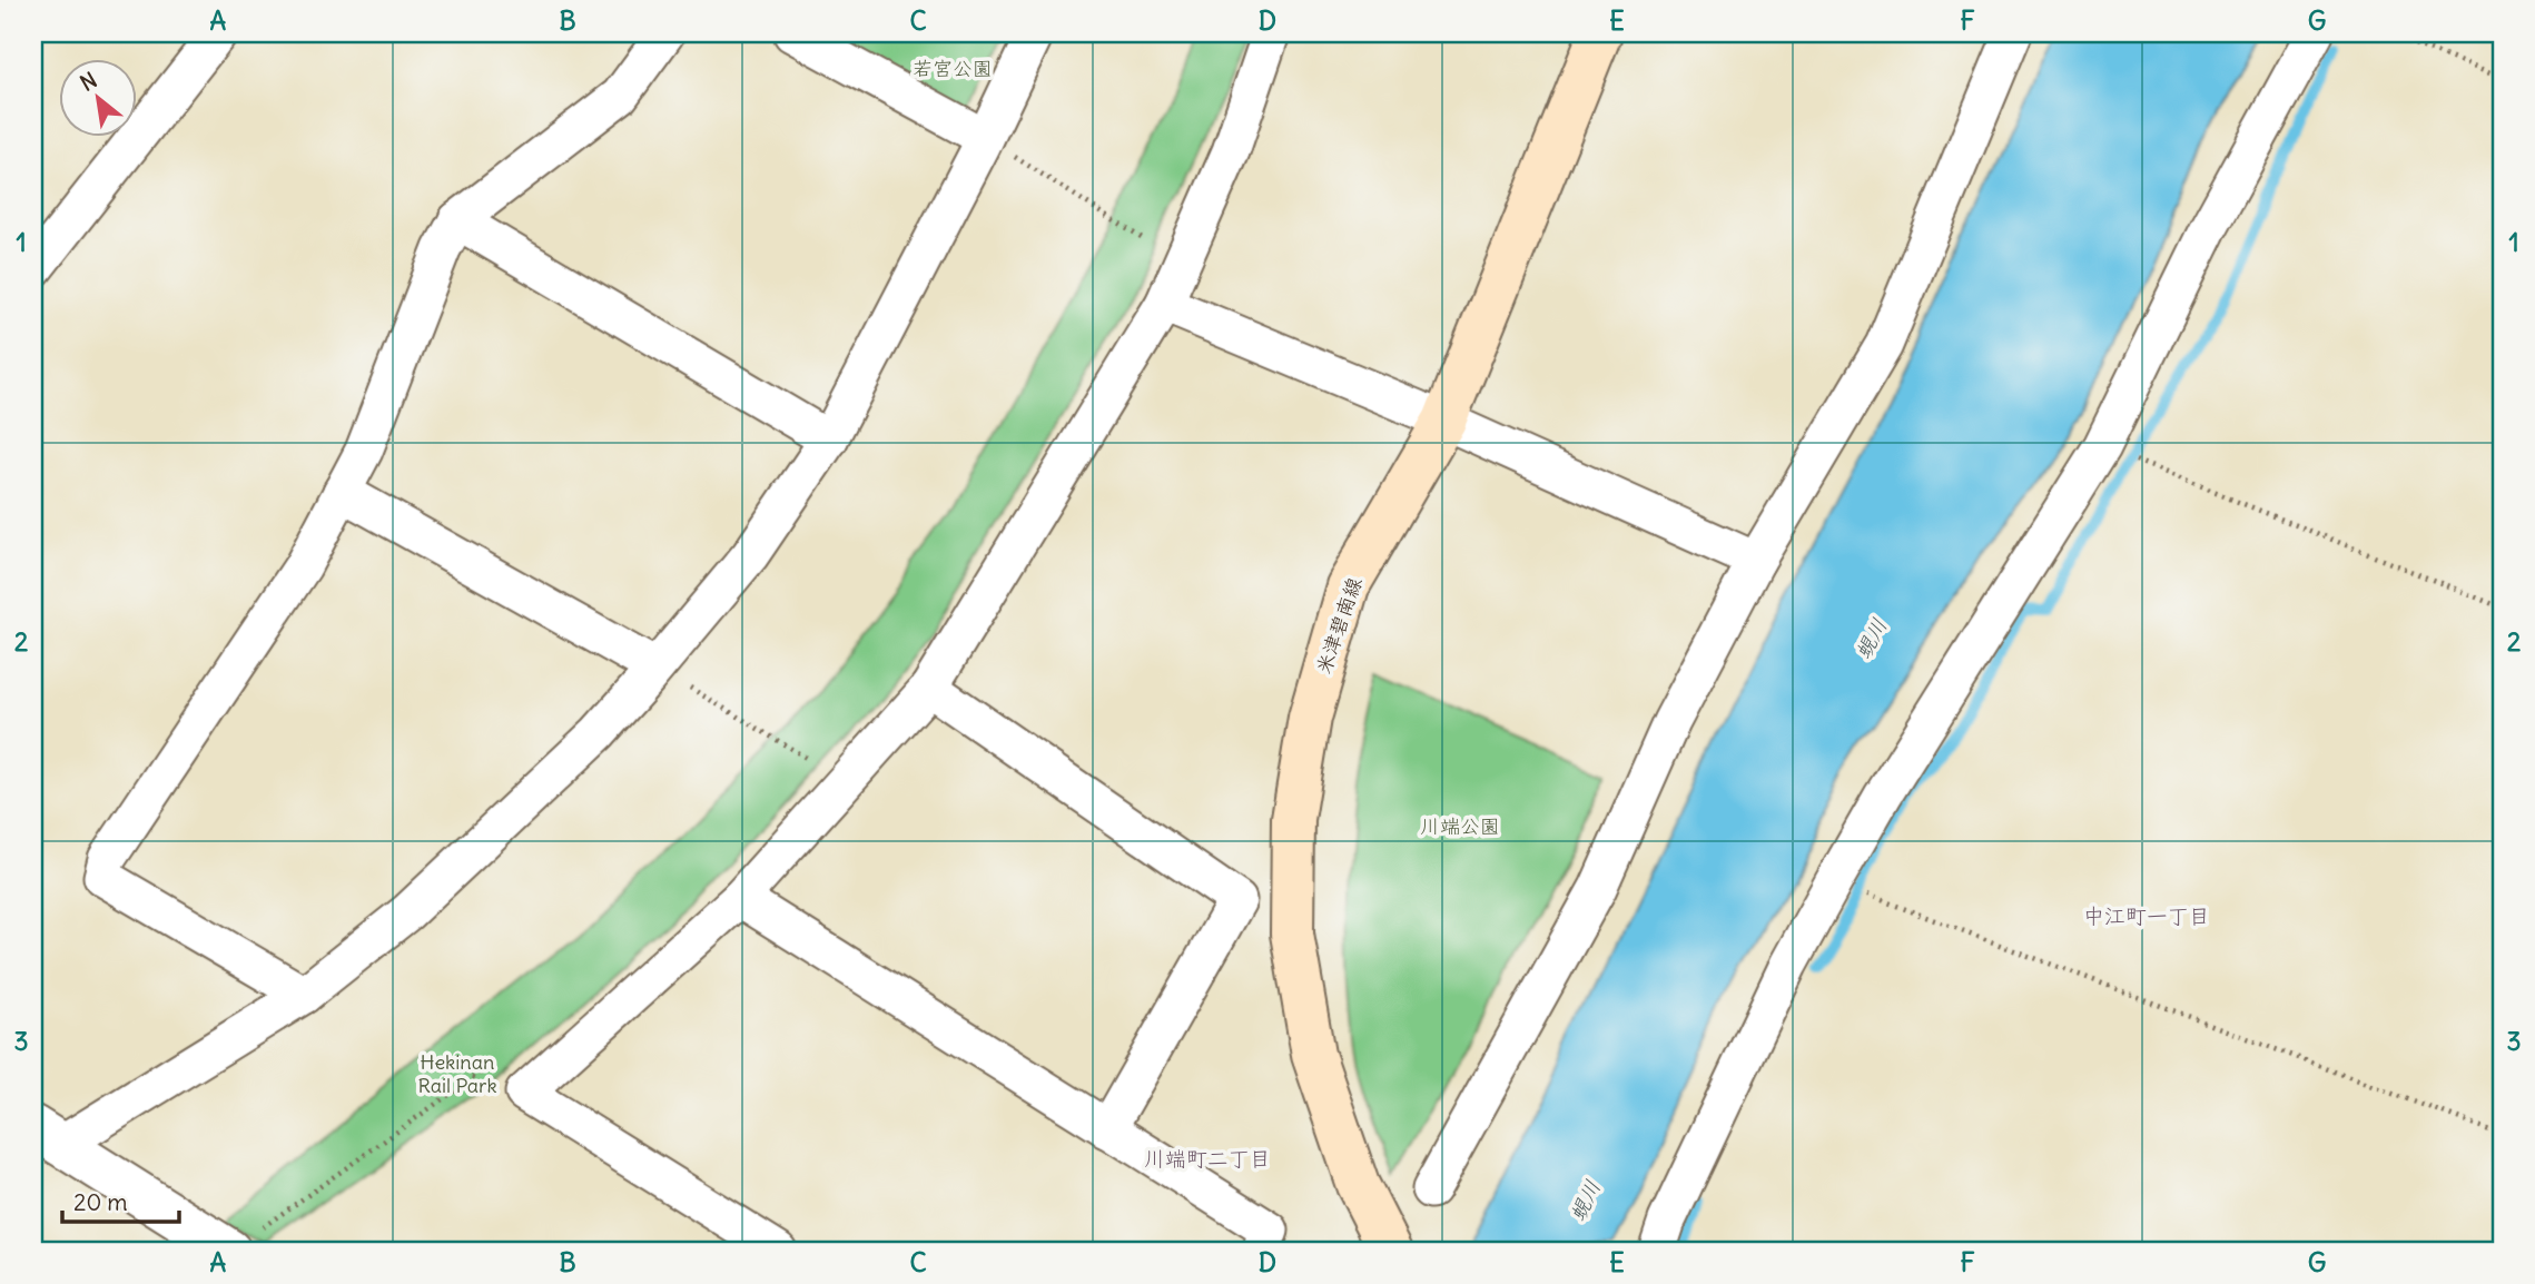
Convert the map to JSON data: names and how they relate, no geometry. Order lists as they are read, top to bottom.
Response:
{
  "streets": {
    "main road": ["米津碧南線"]
  },
  "districts": ["中江町一丁目", "川端町二丁目"],
  "water": ["蜆川"],
  "parks": ["若宮公園", "川端公園", "Hekinan Rail Park"],
  "scale_bar": "20 m",
  "north": "top left",
  "grid": {
    "columns": [
      "A",
      "B",
      "C",
      "D",
      "E",
      "F",
      "G"
    ],
    "rows": ["1", "2", "3"]
  }
}
